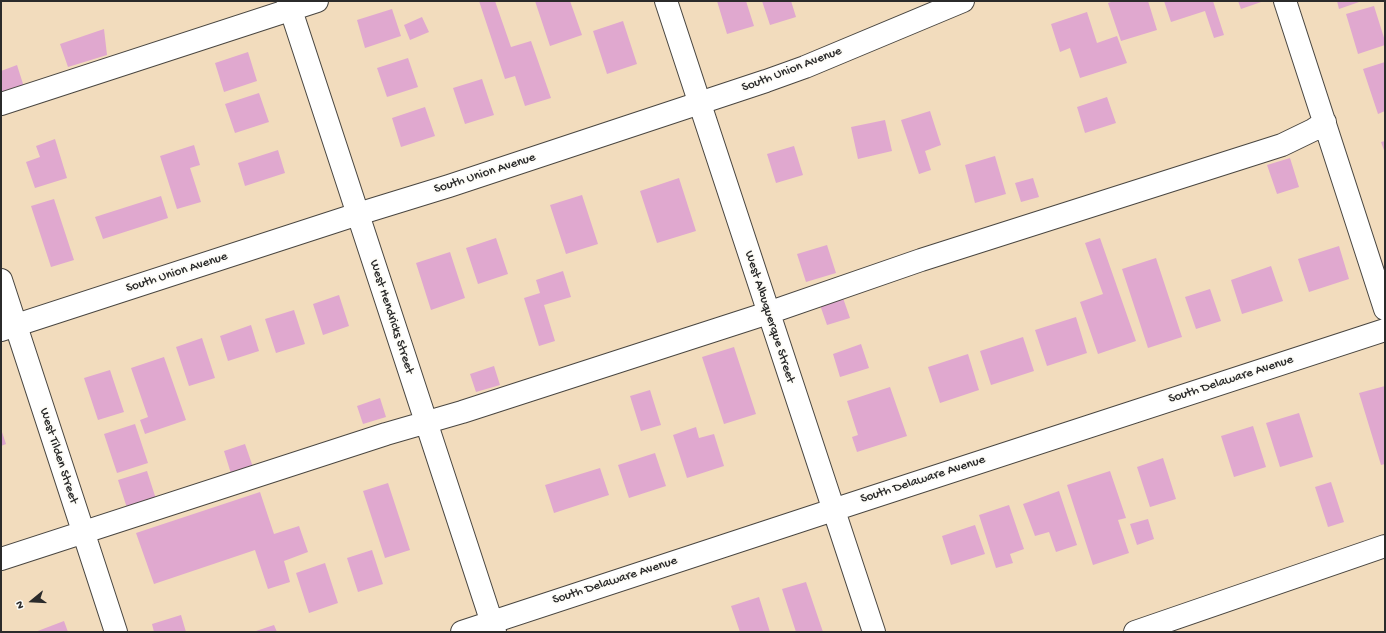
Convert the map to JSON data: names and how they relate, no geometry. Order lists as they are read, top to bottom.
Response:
{
  "streets": {
    "street": [
      "South Union Avenue",
      "West Hendricks Street",
      "West Albuquerque Street",
      "South Delaware Avenue",
      "West Tilden Street"
    ]
  },
  "crossings": [
    ["South Union Avenue", "West Hendricks Street"],
    ["South Union Avenue", "West Albuquerque Street"],
    ["South Union Avenue", "West Tilden Street"],
    ["West Hendricks Street", "South Delaware Avenue"],
    ["West Albuquerque Street", "South Delaware Avenue"]
  ],
  "north": "left"
}
